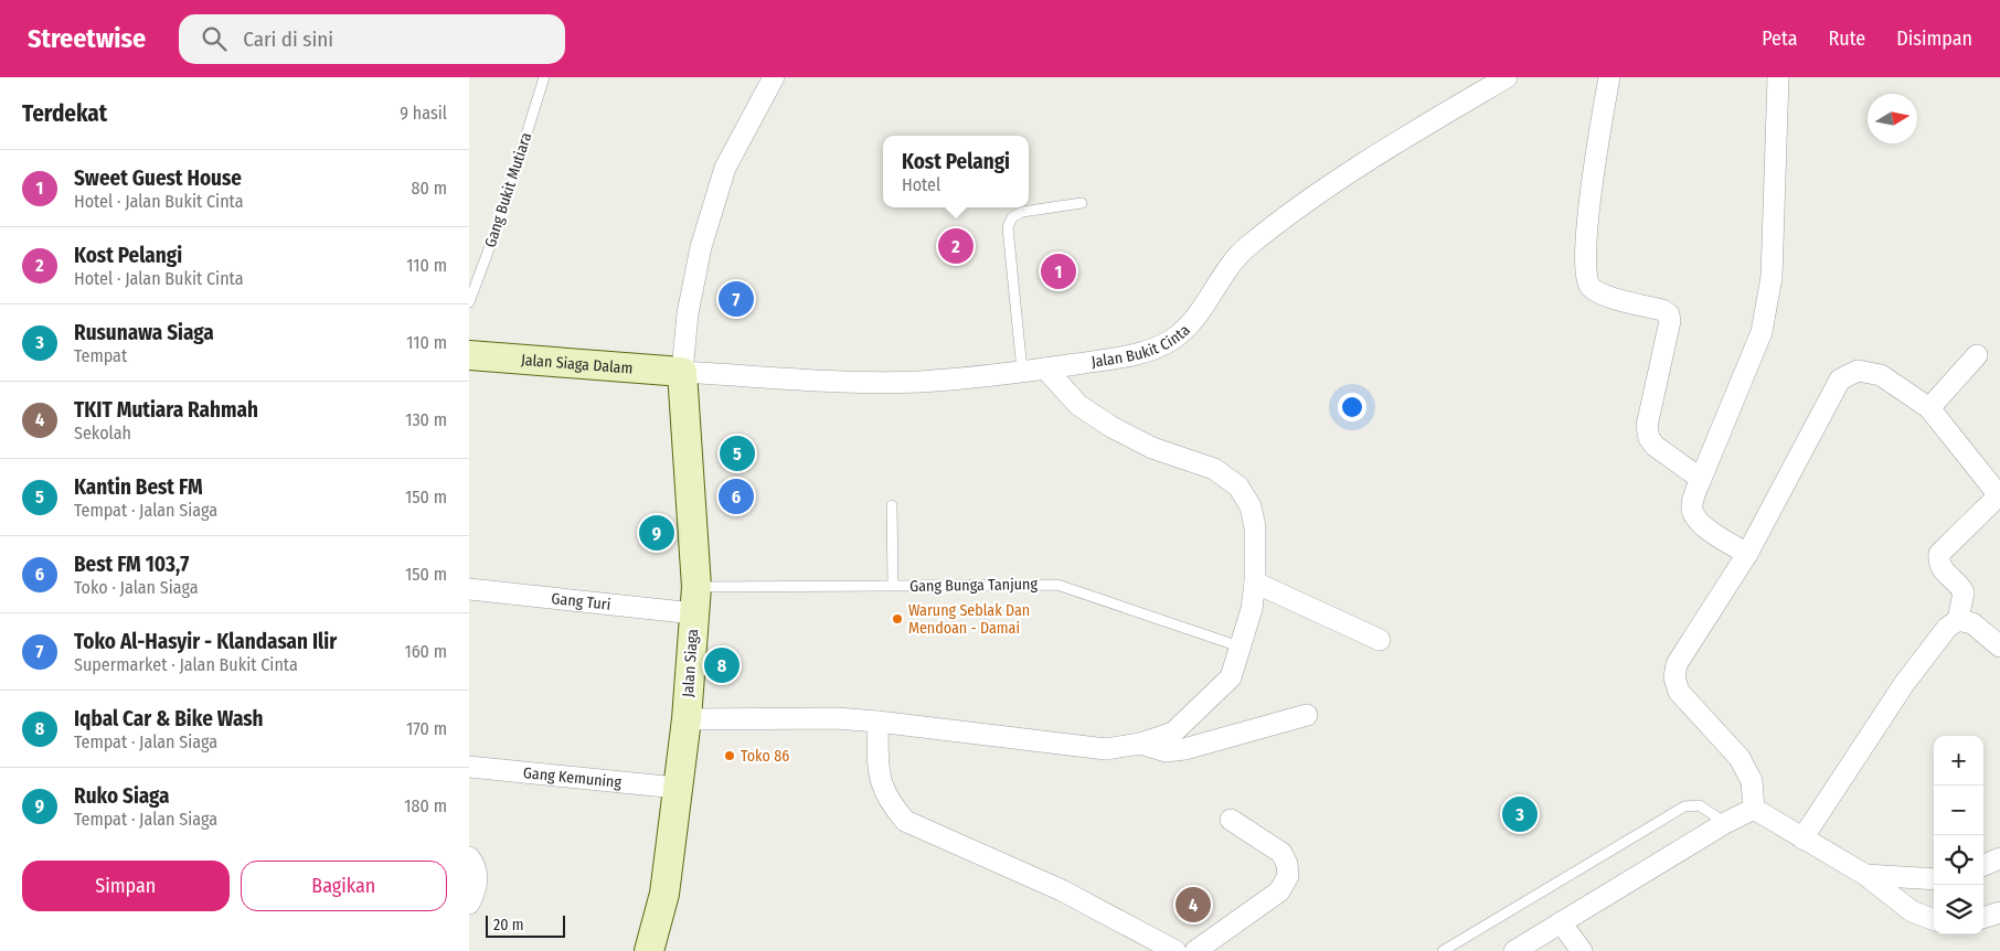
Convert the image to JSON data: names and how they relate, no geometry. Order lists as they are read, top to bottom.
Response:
{
  "streets": {
    "street": [
      "Jalan Bukit Cinta",
      "Jalan Siaga Dalam",
      "Gang Turi",
      "Jalan Siaga",
      "Gang Kemuning"
    ],
    "lane": ["Gang Bukit Mutiara", "Gang Bunga Tanjung"]
  },
  "crossings": [
    ["Jalan Bukit Cinta", "Jalan Siaga Dalam"],
    ["Jalan Bukit Cinta", "Jalan Siaga"],
    ["Jalan Siaga Dalam", "Jalan Siaga"],
    ["Gang Bunga Tanjung", "Gang Turi"],
    ["Gang Bunga Tanjung", "Jalan Siaga"],
    ["Gang Turi", "Jalan Siaga"],
    ["Jalan Siaga", "Gang Kemuning"]
  ],
  "places": ["Warung Seblak Dan Mendoan - Damai", "Toko 86"],
  "scale_bar": "20 m",
  "north": "right",
  "page": {
    "header": "Streetwise",
    "search": "Cari di sini",
    "nav": ["Peta", "Rute", "Disimpan"],
    "heading": ["Terdekat", "9 hasil"],
    "popup": ["Kost Pelangi", "Hotel"],
    "list": [
      {
        "mark": "1",
        "name": "Sweet Guest House",
        "note": "Hotel · Jalan Bukit Cinta",
        "value": "80 m"
      },
      {
        "mark": "2",
        "name": "Kost Pelangi",
        "note": "Hotel · Jalan Bukit Cinta",
        "value": "110 m"
      },
      {
        "mark": "3",
        "name": "Rusunawa Siaga",
        "note": "Tempat",
        "value": "110 m"
      },
      {
        "mark": "4",
        "name": "TKIT Mutiara Rahmah",
        "note": "Sekolah",
        "value": "130 m"
      },
      {
        "mark": "5",
        "name": "Kantin Best FM",
        "note": "Tempat · Jalan Siaga",
        "value": "150 m"
      },
      {
        "mark": "6",
        "name": "Best FM 103,7",
        "note": "Toko · Jalan Siaga",
        "value": "150 m"
      },
      {
        "mark": "7",
        "name": "Toko Al-Hasyir - Klandasan Ilir",
        "note": "Supermarket · Jalan Bukit Cinta",
        "value": "160 m"
      },
      {
        "mark": "8",
        "name": "Iqbal Car & Bike Wash",
        "note": "Tempat · Jalan Siaga",
        "value": "170 m"
      },
      {
        "mark": "9",
        "name": "Ruko Siaga",
        "note": "Tempat · Jalan Siaga",
        "value": "180 m"
      }
    ],
    "pins": [
      "2",
      "1",
      "7",
      "5",
      "6",
      "9",
      "8",
      "3",
      "4"
    ],
    "map_buttons": ["+", "−"],
    "buttons": ["Simpan", "Bagikan"],
    "scale": "20 m"
  }
}
